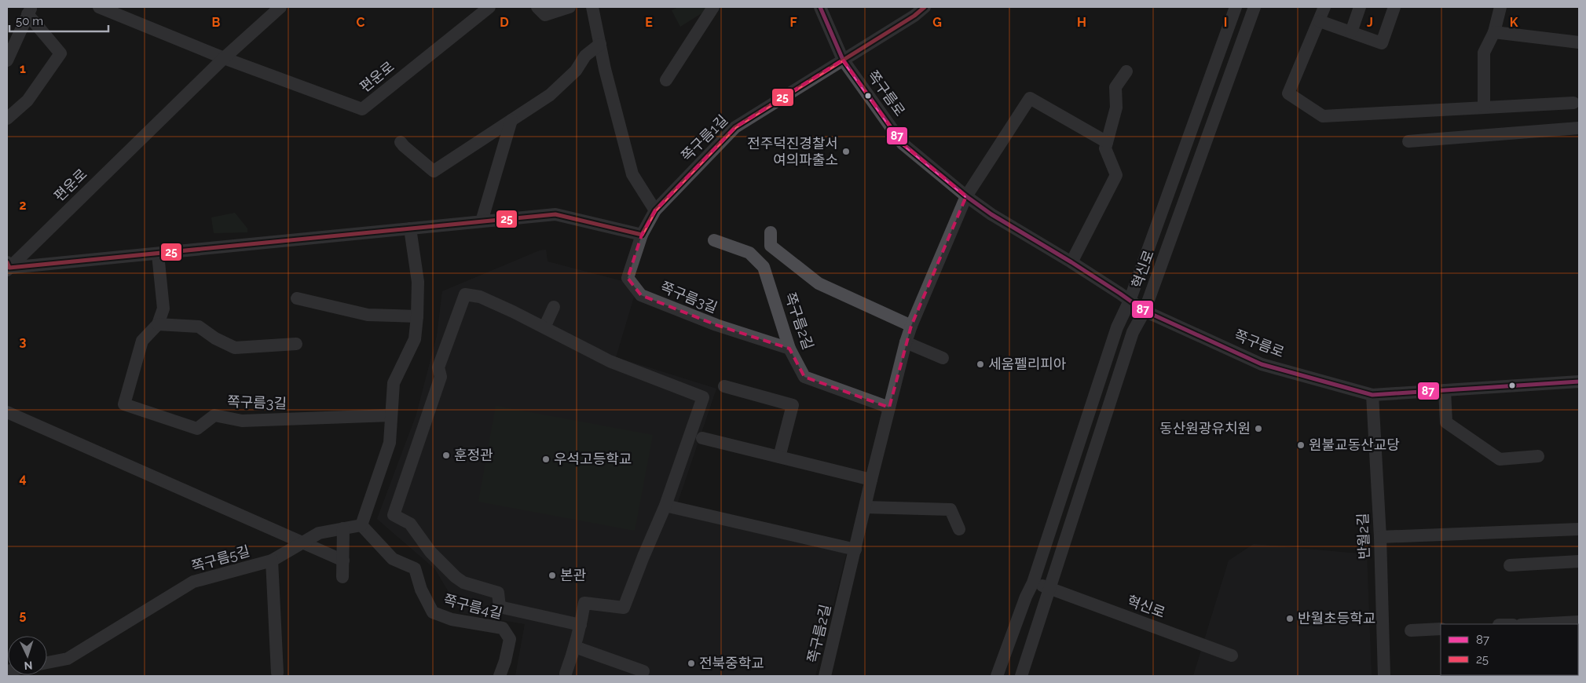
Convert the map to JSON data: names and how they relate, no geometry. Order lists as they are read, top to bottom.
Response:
{
  "streets": {
    "street": [
      "편운로",
      "쪽구름로",
      "쪽구름1길",
      "혁신로",
      "쪽구름3길",
      "쪽구름2길",
      "반월2길",
      "쪽구름5길",
      "쪽구름4길"
    ]
  },
  "crossings": [
    ["쪽구름로", "쪽구름1길"],
    ["쪽구름로", "혁신로"],
    ["쪽구름로", "쪽구름2길"],
    ["쪽구름로", "반월2길"],
    ["쪽구름1길", "쪽구름3길"],
    ["쪽구름3길", "쪽구름2길"]
  ],
  "places": [
    "전주덕진경찰서 여의파출소",
    "세움펠리피아",
    "동산원광유치원",
    "원불교동산교당",
    "훈정관",
    "우석고등학교",
    "본관",
    "반월초등학교",
    "전북중학교"
  ],
  "lines": ["transit line 87", "transit line 25"],
  "legend": ["87", "25"],
  "scale_bar": "50 m",
  "north": "bottom",
  "grid": {
    "columns": [
      "B",
      "C",
      "D",
      "E",
      "F",
      "G",
      "H",
      "I",
      "J",
      "K"
    ],
    "rows": [
      "1",
      "2",
      "3",
      "4",
      "5"
    ]
  }
}
